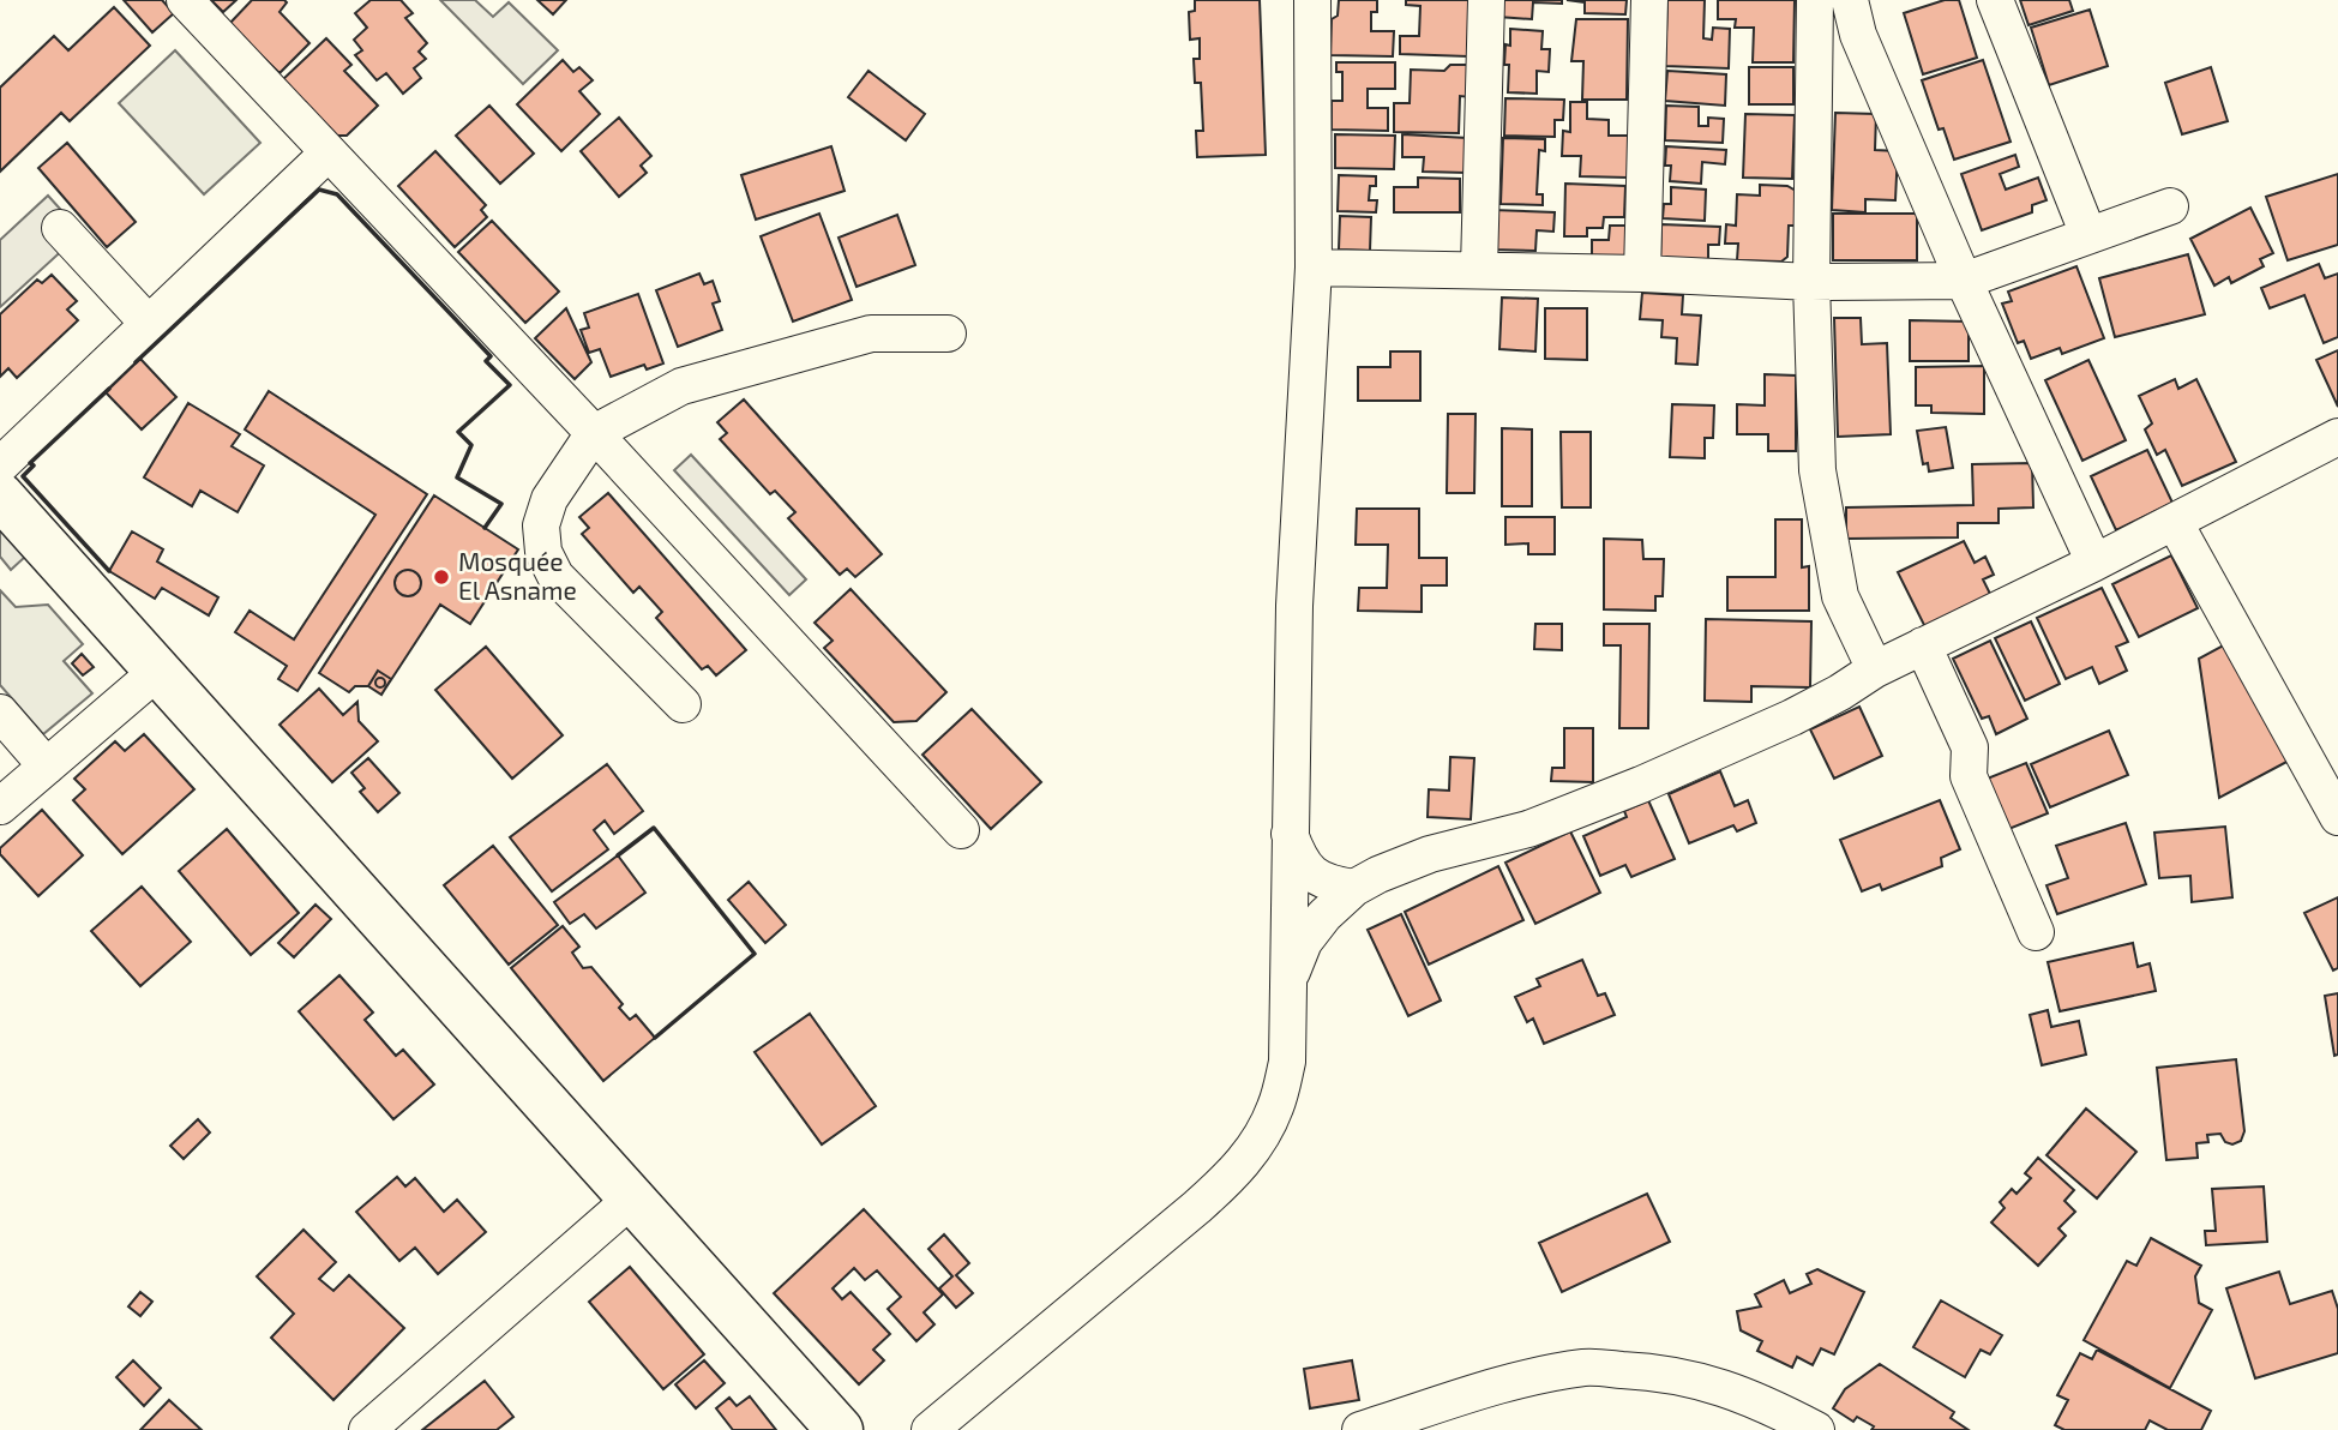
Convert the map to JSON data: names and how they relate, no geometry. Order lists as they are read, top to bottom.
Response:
{
  "places": ["Mosquée El Asname"]
}
